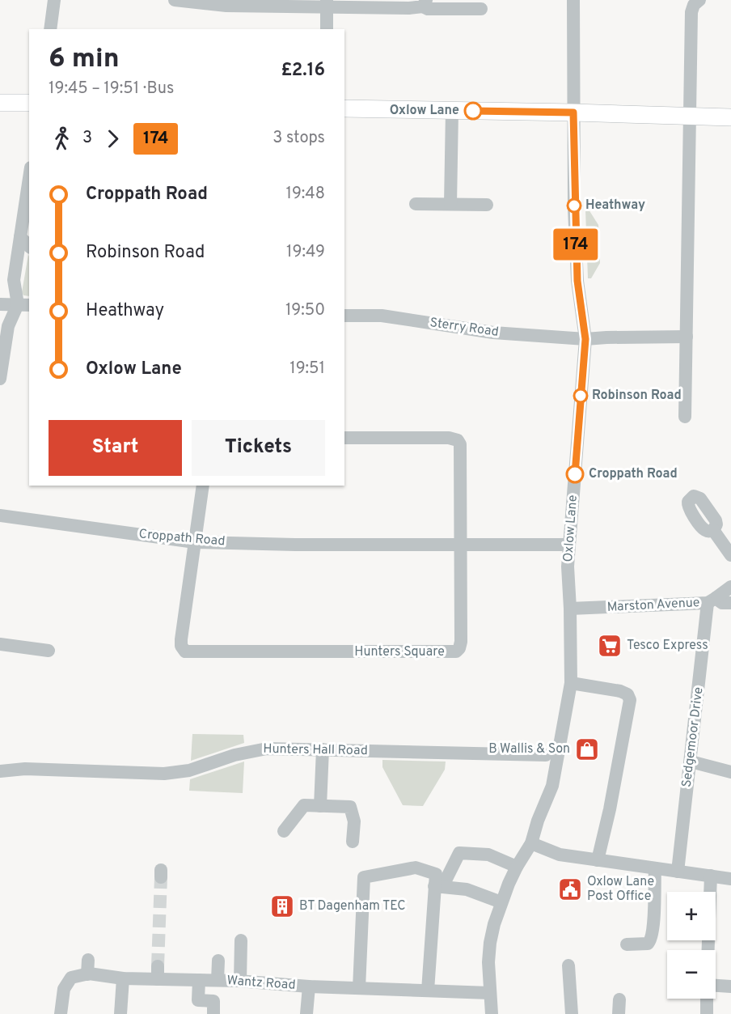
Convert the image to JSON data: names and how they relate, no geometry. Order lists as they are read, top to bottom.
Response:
{
  "streets": {
    "street": [
      "Sterry Road",
      "Oxlow Lane",
      "Croppath Road",
      "Marston Avenue",
      "Hunters Square",
      "Sedgemoor Drive",
      "Hunters Hall Road",
      "Wantz Road"
    ]
  },
  "crossings": [
    ["Sterry Road", "Oxlow Lane"],
    ["Oxlow Lane", "Croppath Road"],
    ["Oxlow Lane", "Marston Avenue"],
    ["Oxlow Lane", "Wantz Road"],
    ["Croppath Road", "Hunters Square"],
    ["Marston Avenue", "Sedgemoor Drive"]
  ],
  "places": {
    "other": [
      "Oxlow Lane",
      "Heathway",
      "Robinson Road",
      "Croppath Road"
    ],
    "supermarket": ["Tesco Express"],
    "shop": ["B Wallis & Son"],
    "public building": ["Oxlow Lane Post Office"],
    "building": ["BT Dagenham TEC"]
  },
  "lines": ["bus line 174"],
  "page": {
    "on_map": "174",
    "heading": ["6 min", "19:45 – 19:51 · Bus", "£2.16"],
    "legs": ["3", "174", "3 stops"],
    "list": [
      {
        "name": "Croppath Road",
        "value": "19:48"
      },
      {
        "name": "Robinson Road",
        "value": "19:49"
      },
      {
        "name": "Heathway",
        "value": "19:50"
      },
      {
        "name": "Oxlow Lane",
        "value": "19:51"
      }
    ],
    "buttons": ["Start", "Tickets"],
    "map_buttons": ["+", "−"]
  }
}
